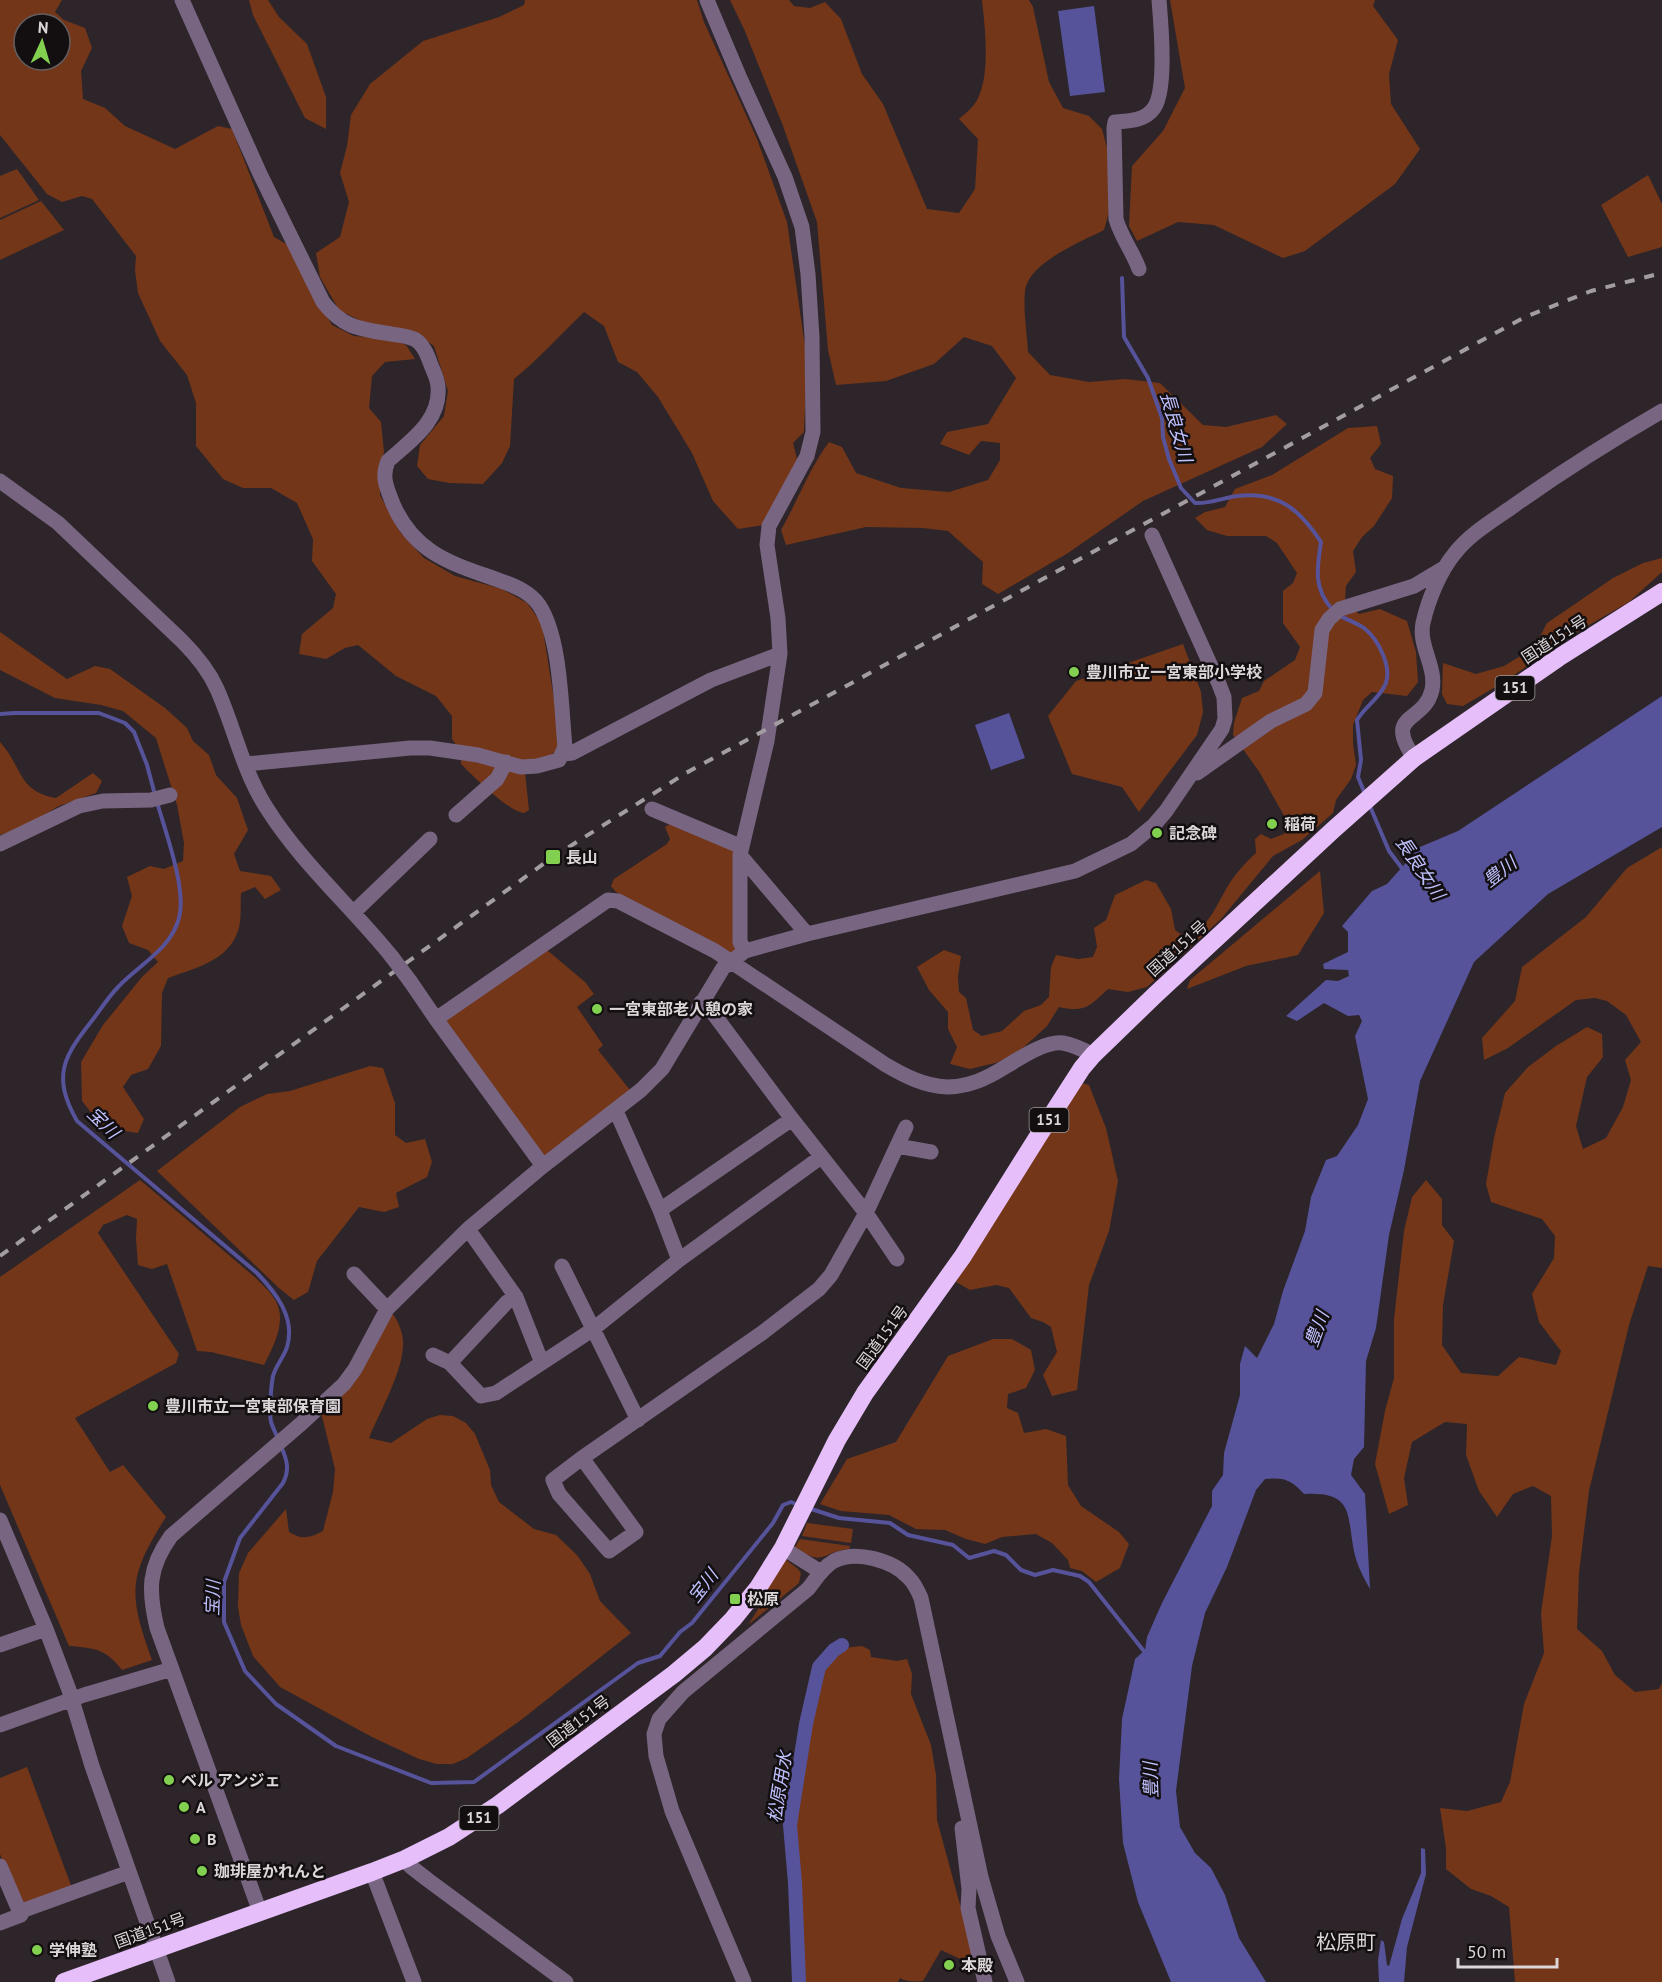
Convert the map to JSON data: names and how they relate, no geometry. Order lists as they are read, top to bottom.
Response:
{
  "streets": {
    "highway": ["国道151号", "151"]
  },
  "districts": ["松原町"],
  "water": [
    "長良女川",
    "豊川",
    "宝川",
    "松原用水"
  ],
  "places": {
    "other": [
      "豊川市立一宮東部小学校",
      "稲荷",
      "記念碑",
      "一宮東部老人憩の家",
      "豊川市立一宮東部保育園",
      "ベル アンジェ",
      "A",
      "B",
      "珈琲屋かれんと",
      "学伸塾",
      "本殿"
    ],
    "transit": ["長山", "松原"]
  },
  "scale_bar": "50 m",
  "north": "top"
}
